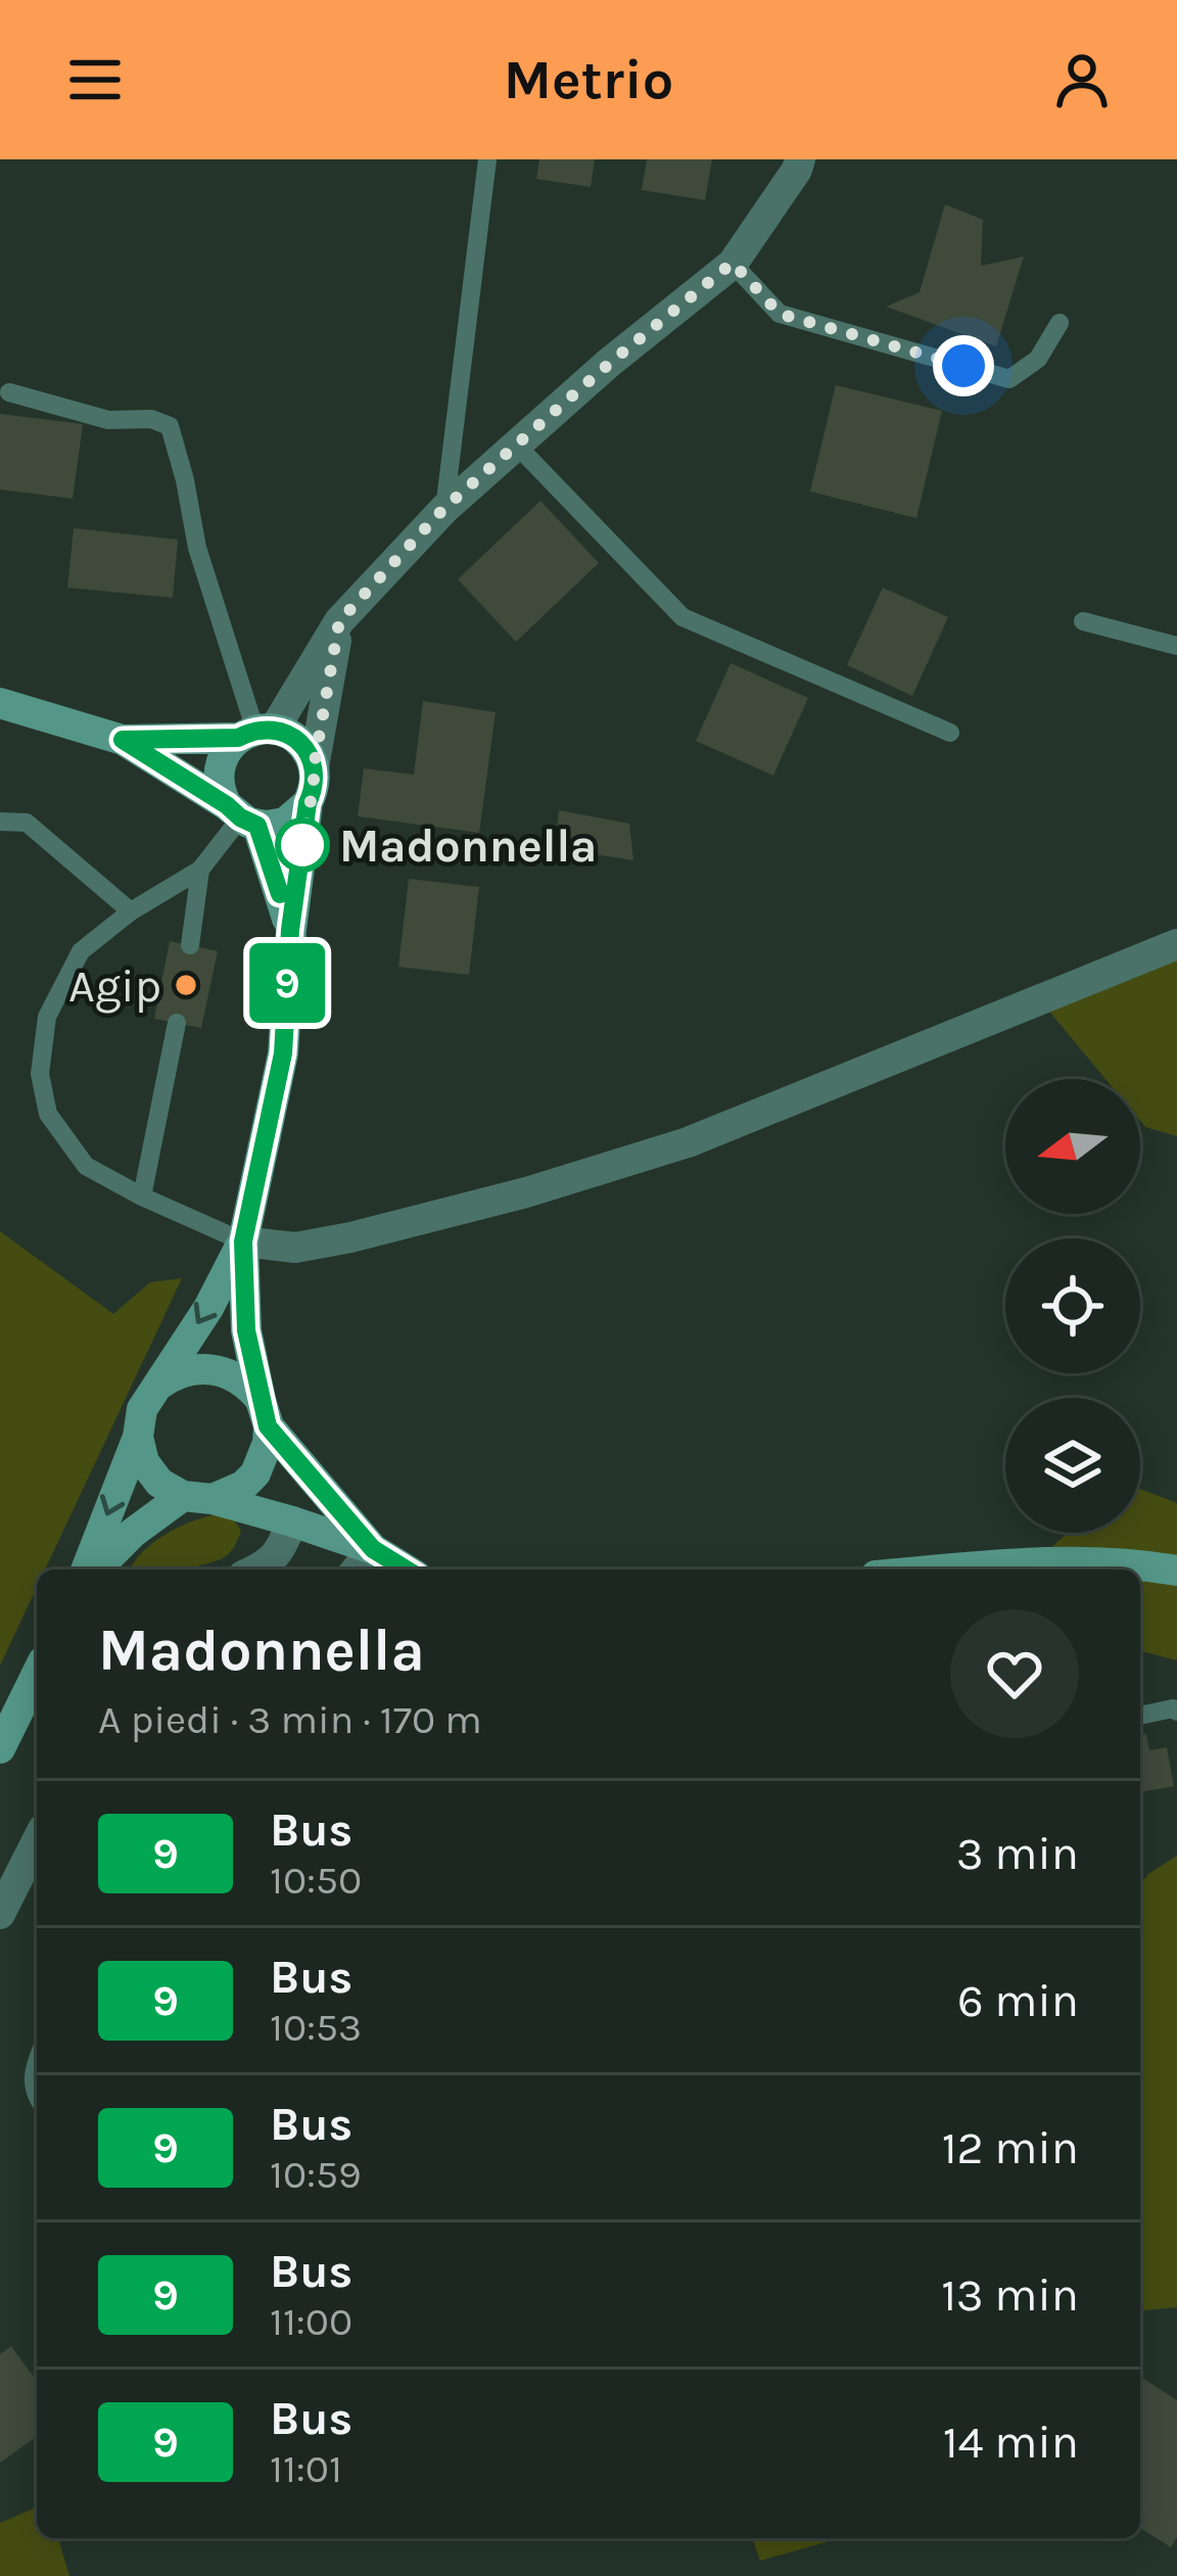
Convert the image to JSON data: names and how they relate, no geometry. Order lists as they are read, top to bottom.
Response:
{
  "places": ["Madonnella", "Agip"],
  "lines": ["bus line 9"],
  "north": "left",
  "page": {
    "header": "Metrio",
    "on_map": "9",
    "heading": ["Madonnella", "A piedi · 3 min · 170 m"],
    "list": [
      {
        "mark": "9",
        "name": "Bus",
        "note": "10:50",
        "value": "3 min"
      },
      {
        "mark": "9",
        "name": "Bus",
        "note": "10:53",
        "value": "6 min"
      },
      {
        "mark": "9",
        "name": "Bus",
        "note": "10:59",
        "value": "12 min"
      },
      {
        "mark": "9",
        "name": "Bus",
        "note": "11:00",
        "value": "13 min"
      },
      {
        "mark": "9",
        "name": "Bus",
        "note": "11:01",
        "value": "14 min"
      }
    ]
  }
}
